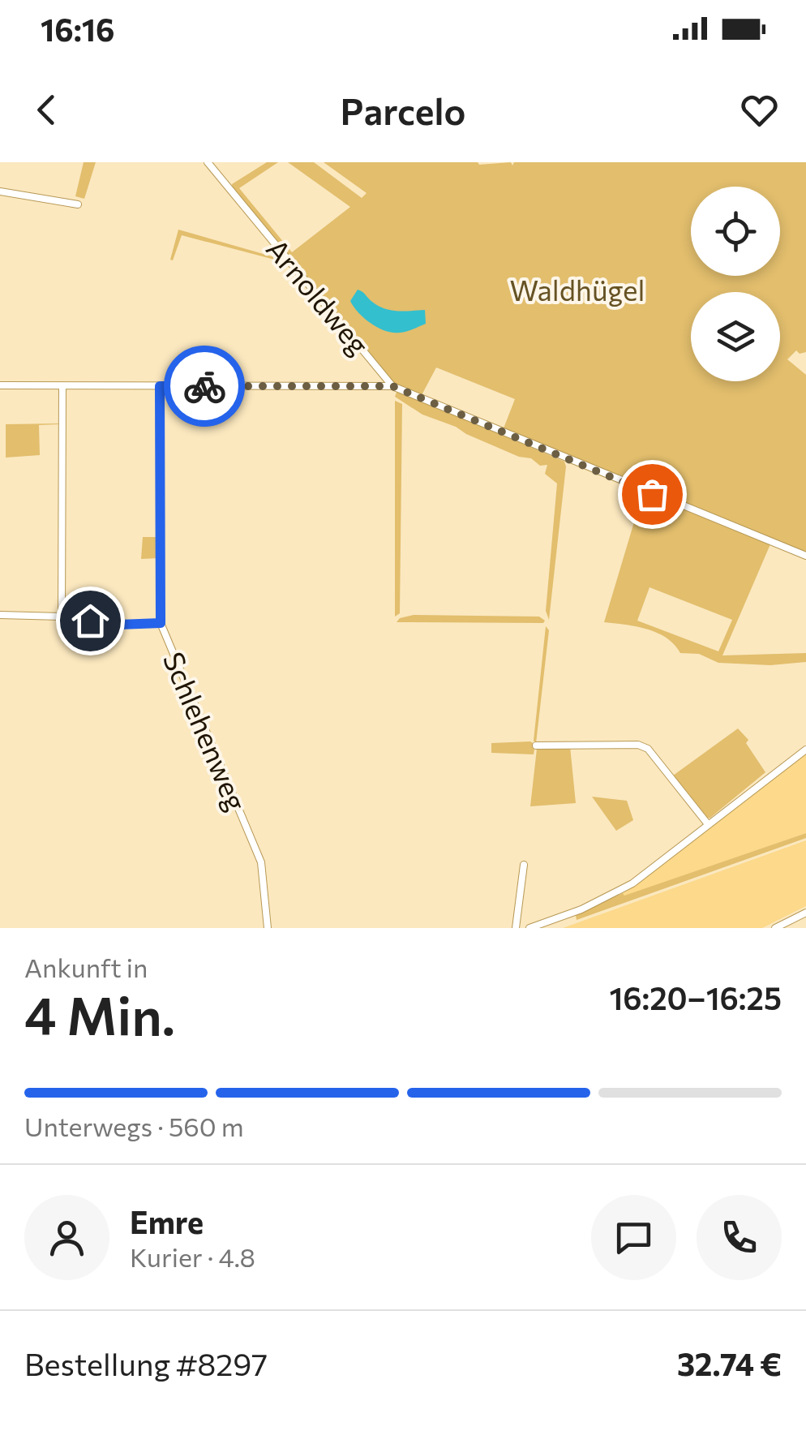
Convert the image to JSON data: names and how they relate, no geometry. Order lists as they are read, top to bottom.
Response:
{
  "streets": {
    "street": ["Arnoldweg", "Schlehenweg"]
  },
  "parks": ["Waldhügel"],
  "page": {
    "status": "16:16",
    "header": "Parcelo",
    "heading": ["4 Min.", "Ankunft in", "16:20–16:25"],
    "panel": [
      "Emre",
      "Kurier · 4.8",
      "Bestellung #8297",
      "32.74 €"
    ],
    "bar": "Unterwegs · 560 m"
  }
}
